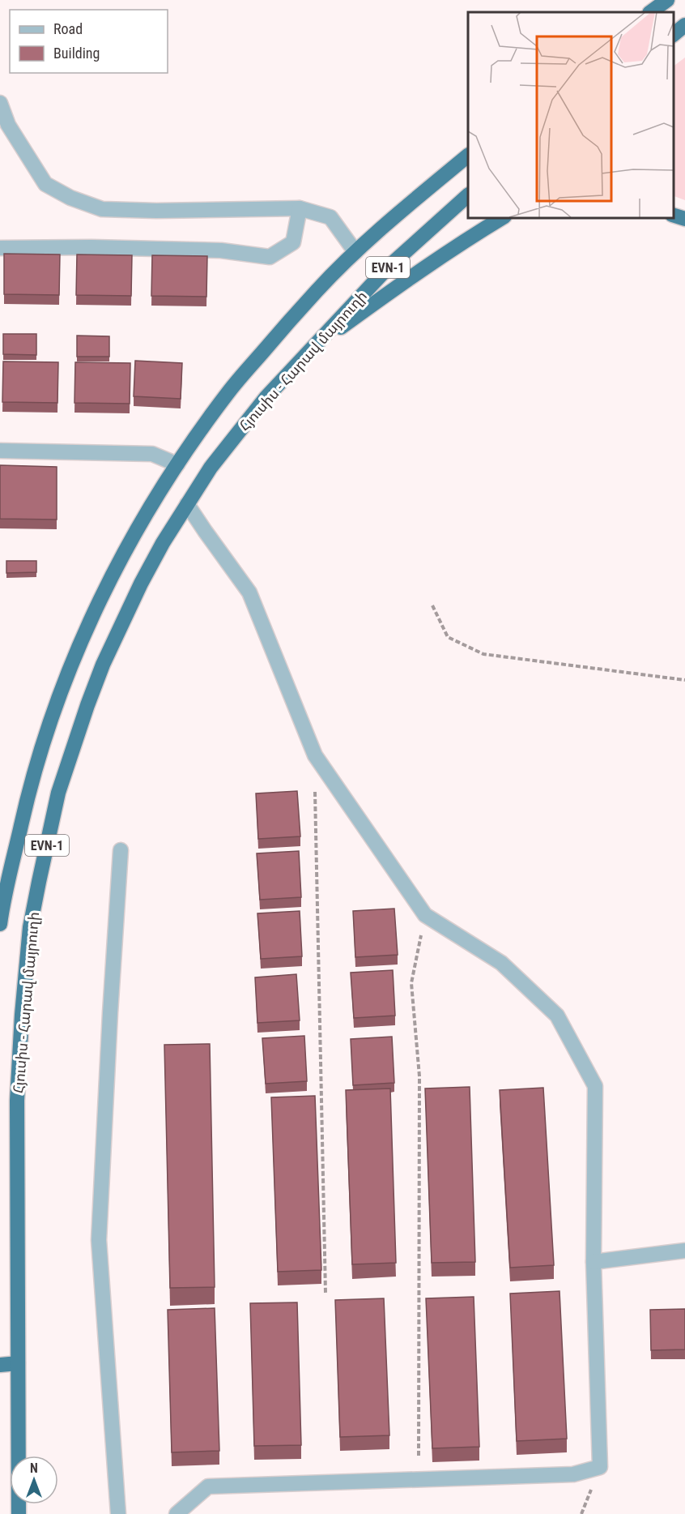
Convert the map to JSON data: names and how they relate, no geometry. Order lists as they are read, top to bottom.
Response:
{
  "streets": {
    "highway": ["EVN-1", "Հյուսիս - Հարավ մայրուղի"]
  },
  "legend": ["Road", "Building"],
  "north": "top"
}
